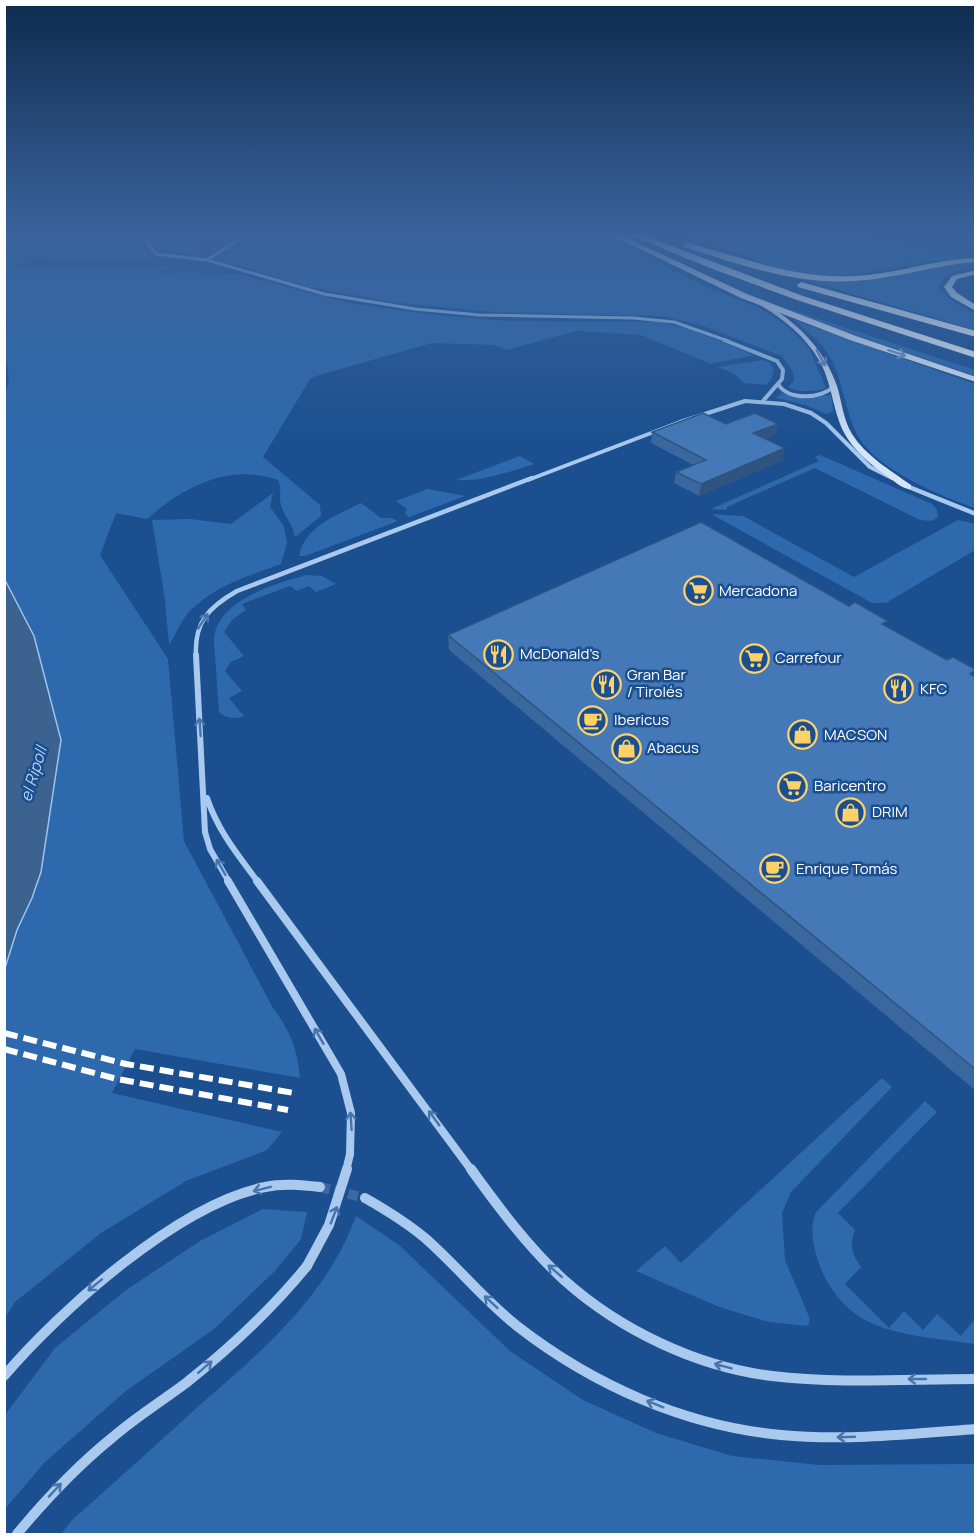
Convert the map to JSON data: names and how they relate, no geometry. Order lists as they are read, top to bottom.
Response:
{
  "water": ["el Ripoll"],
  "places": {
    "supermarket": ["Mercadona", "Carrefour", "Baricentro"],
    "restaurant": ["McDonald's", "Gran Bar / Tirolés", "KFC"],
    "cafe": ["Ibericus", "Enrique Tomás"],
    "shop": ["MACSON", "Abacus", "DRIM"]
  }
}
